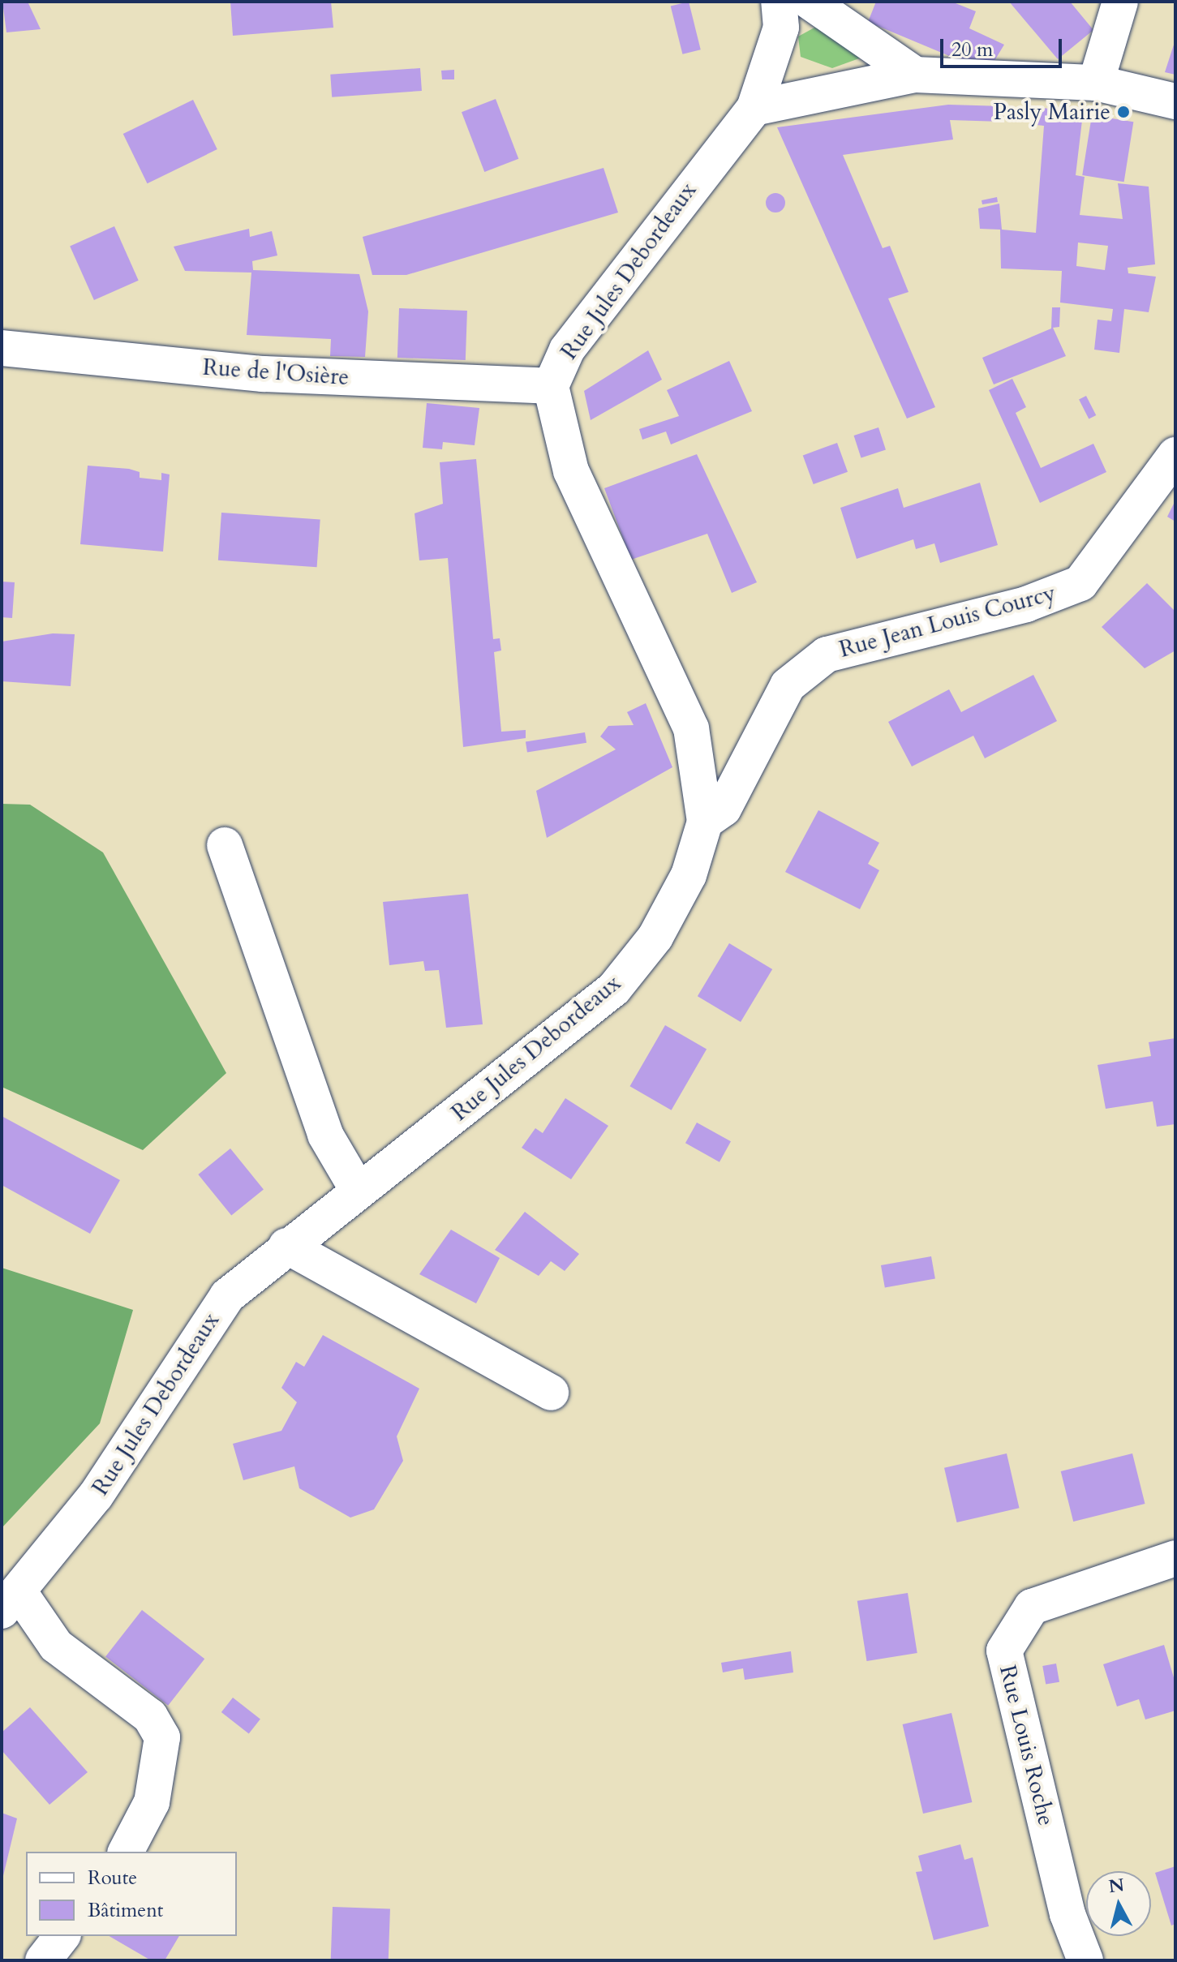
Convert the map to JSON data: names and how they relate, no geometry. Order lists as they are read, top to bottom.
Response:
{
  "streets": {
    "street": [
      "Rue Jules Debordeaux",
      "Rue de l'Osière",
      "Rue Jean Louis Courcy",
      "Rue Louis Roche"
    ]
  },
  "crossings": [
    ["Rue Jules Debordeaux", "Rue de l'Osière"],
    ["Rue Jules Debordeaux", "Rue Jean Louis Courcy"]
  ],
  "places": ["Pasly Mairie"],
  "legend": ["Route", "Bâtiment"],
  "scale_bar": "20 m",
  "north": "top"
}
